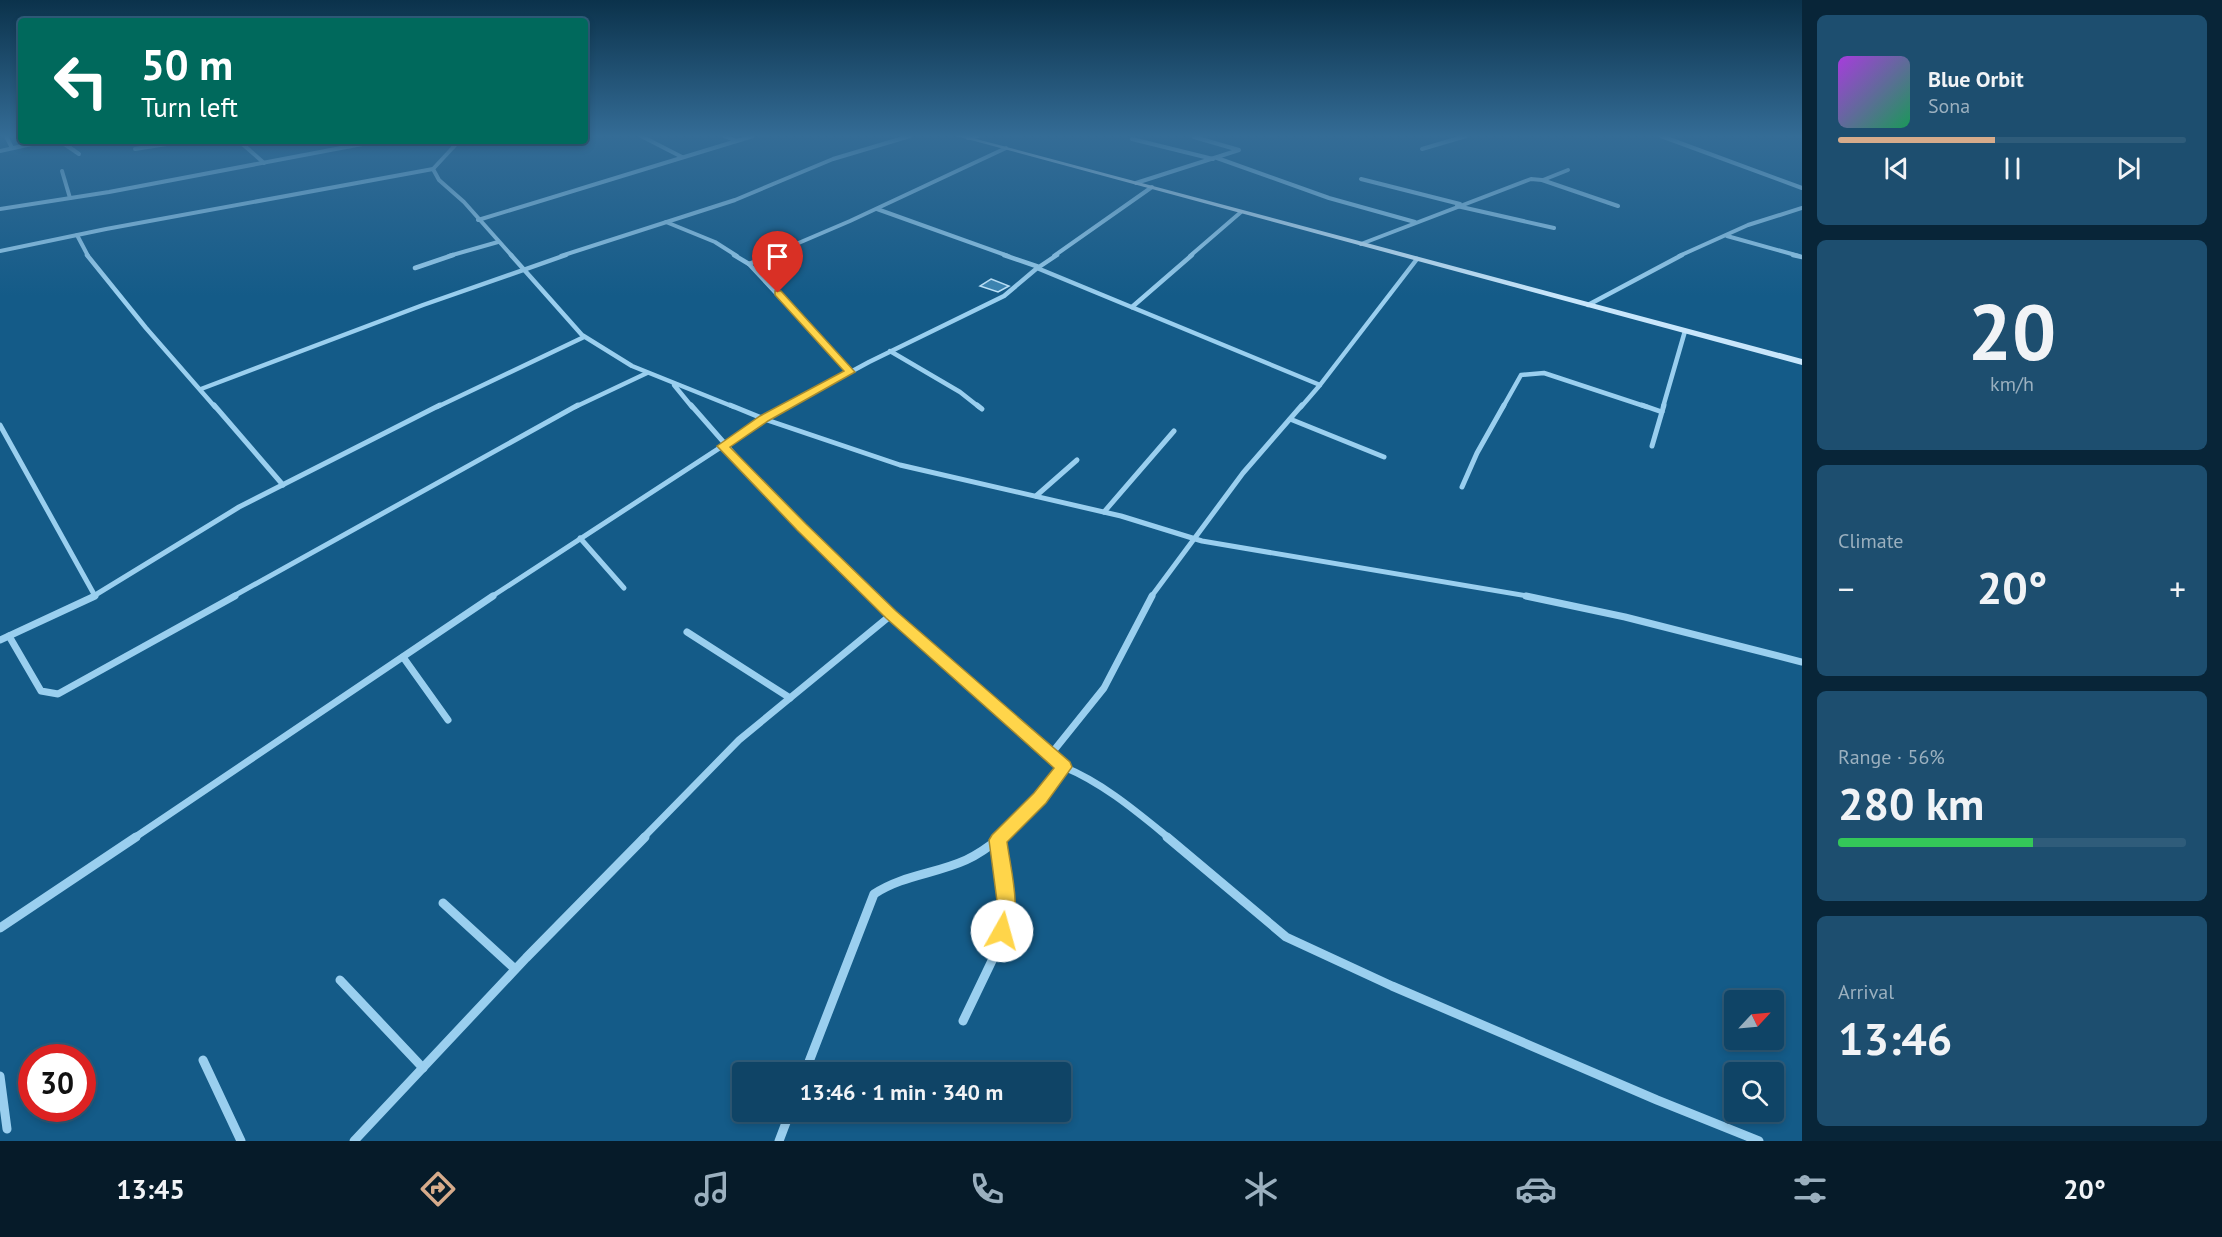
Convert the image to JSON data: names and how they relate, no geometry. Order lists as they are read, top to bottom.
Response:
{
  "north": "top right",
  "page": {
    "turn": ["50 m", "Turn left"],
    "song": ["Blue Orbit", "Sona"],
    "tile": [
      ["20", "km/h"],
      "Climate",
      ["Range · 56%", "280 km"],
      ["Arrival", "13:46"]
    ],
    "heat": ["−", "20°", "+"],
    "limit": "30",
    "trip": "13:46 · 1 min · 340 m",
    "tabs": ["13:45", "20°"]
  }
}
